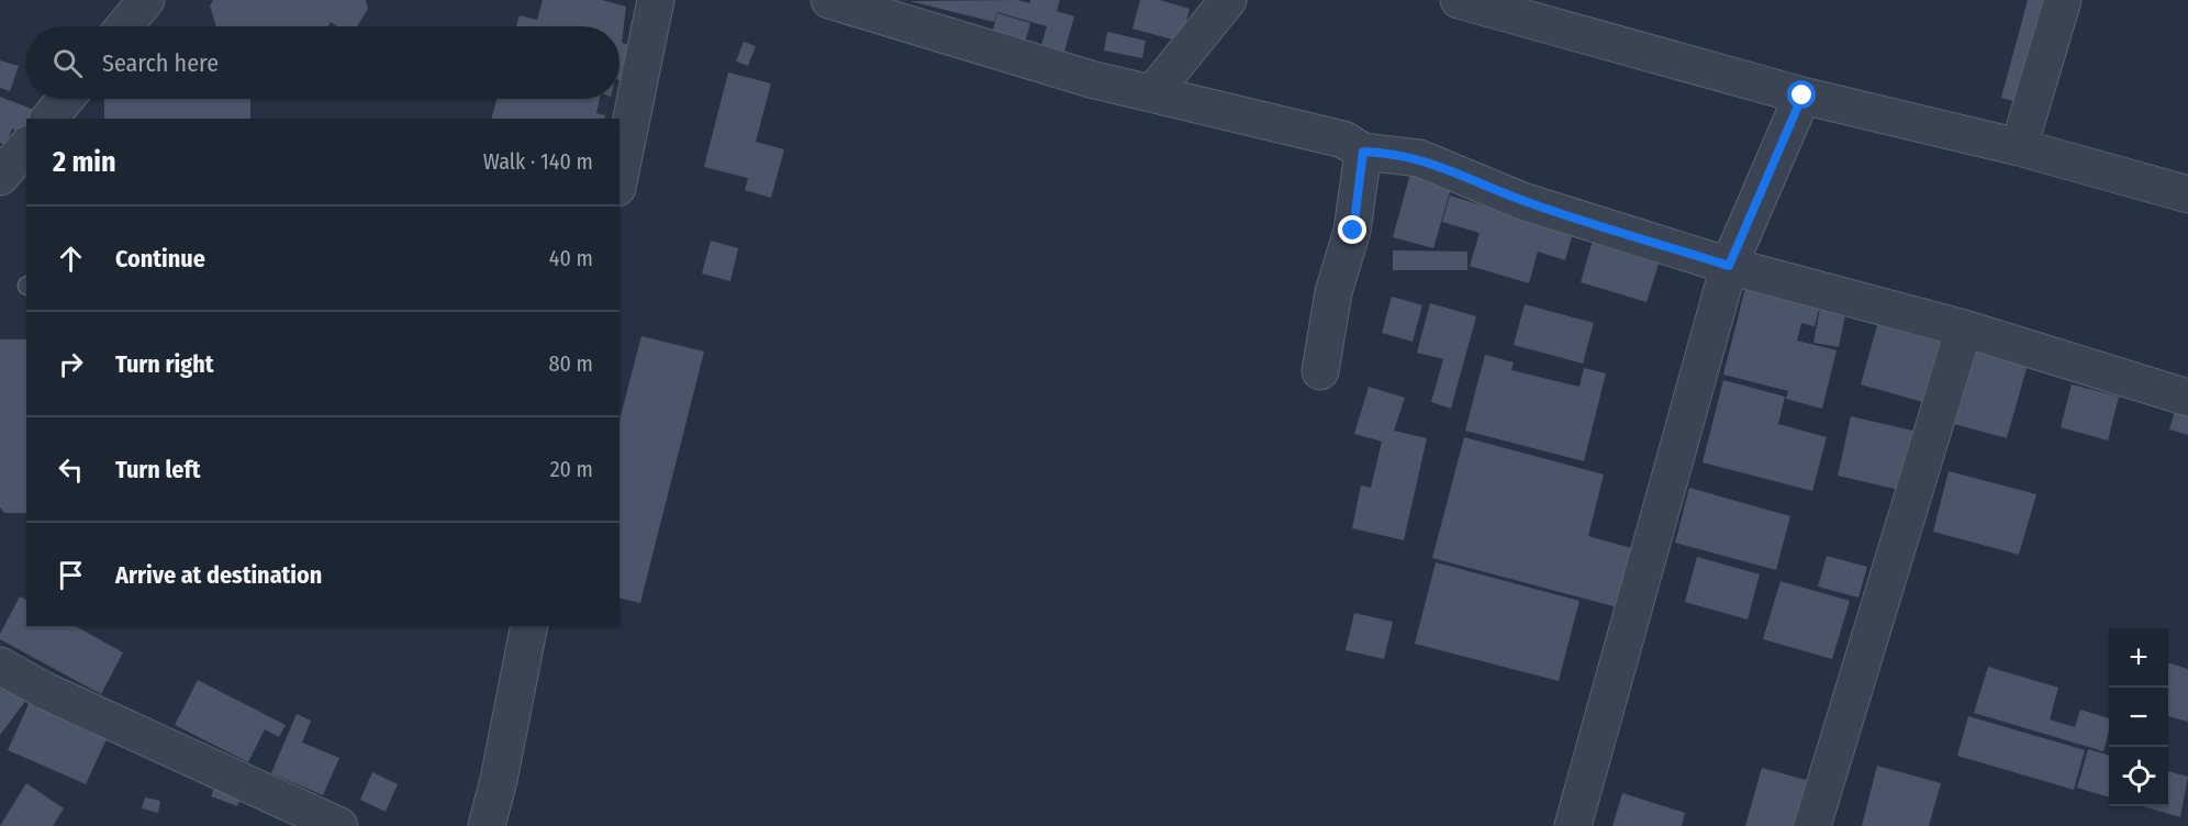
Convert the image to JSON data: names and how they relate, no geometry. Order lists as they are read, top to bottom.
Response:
{
  "page": {
    "search": "Search here",
    "heading": ["2 min", "Walk · 140 m"],
    "list": [
      ["Continue", "40 m"],
      ["Turn right", "80 m"],
      ["Turn left", "20 m"],
      "Arrive at destination"
    ],
    "map_buttons": ["+", "−"]
  }
}
